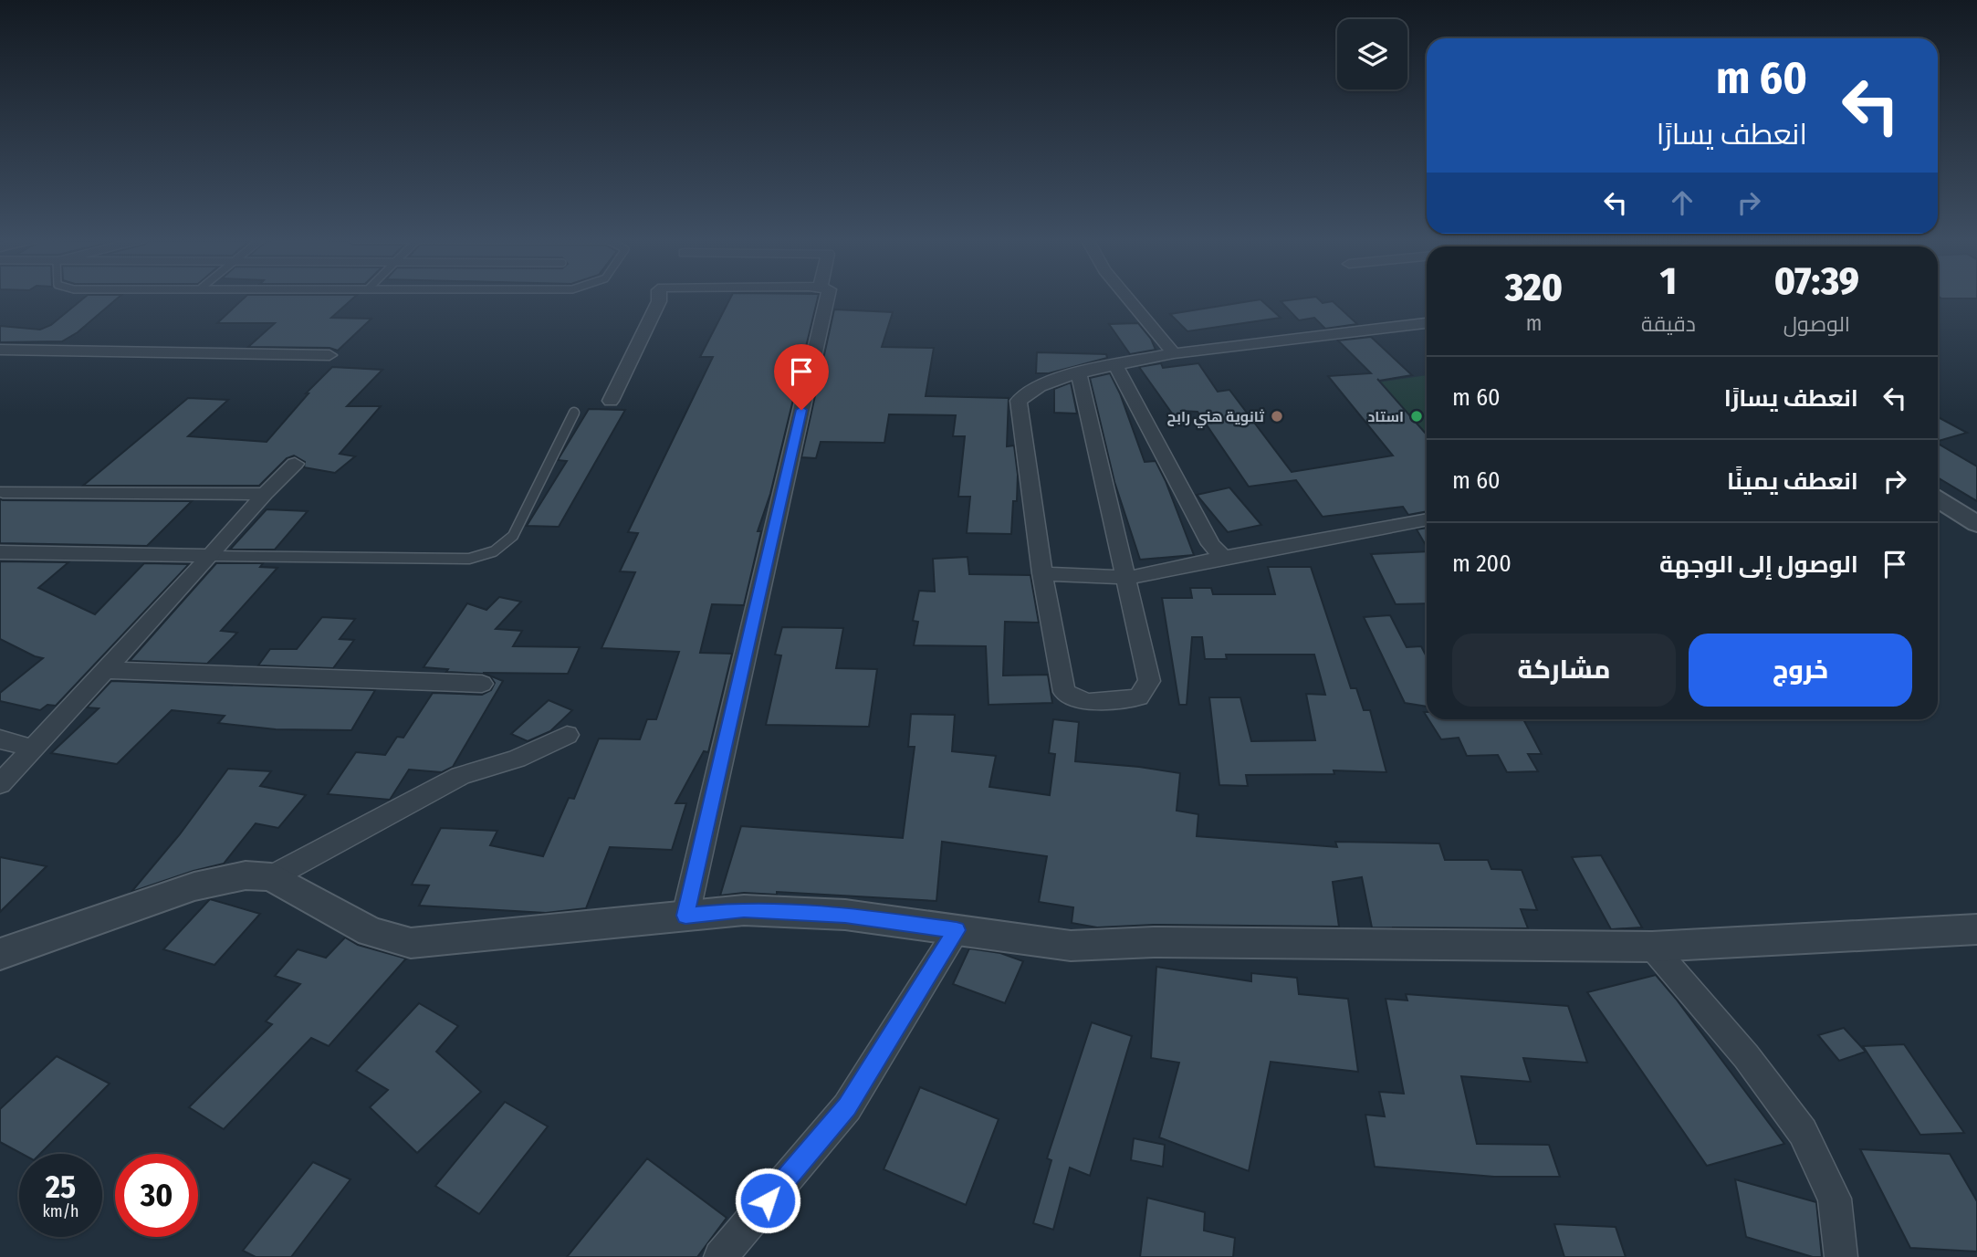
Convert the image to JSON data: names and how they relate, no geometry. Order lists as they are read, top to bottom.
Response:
{
  "places": ["ثانوية هني رابح", "استاد"],
  "page": {
    "turn": ["60 m", "انعطف يسارًا"],
    "eta": [
      "07:39",
      "الوصول",
      "1",
      "دقيقة",
      "320",
      "m"
    ],
    "list": [
      {
        "name": "انعطف يسارًا",
        "value": "60 m"
      },
      {
        "name": "انعطف يمينًا",
        "value": "60 m"
      },
      {
        "name": "الوصول إلى الوجهة",
        "value": "200 m"
      }
    ],
    "buttons": ["خروج", "مشاركة"],
    "speed": "25 km/h",
    "limit": "30"
  }
}
